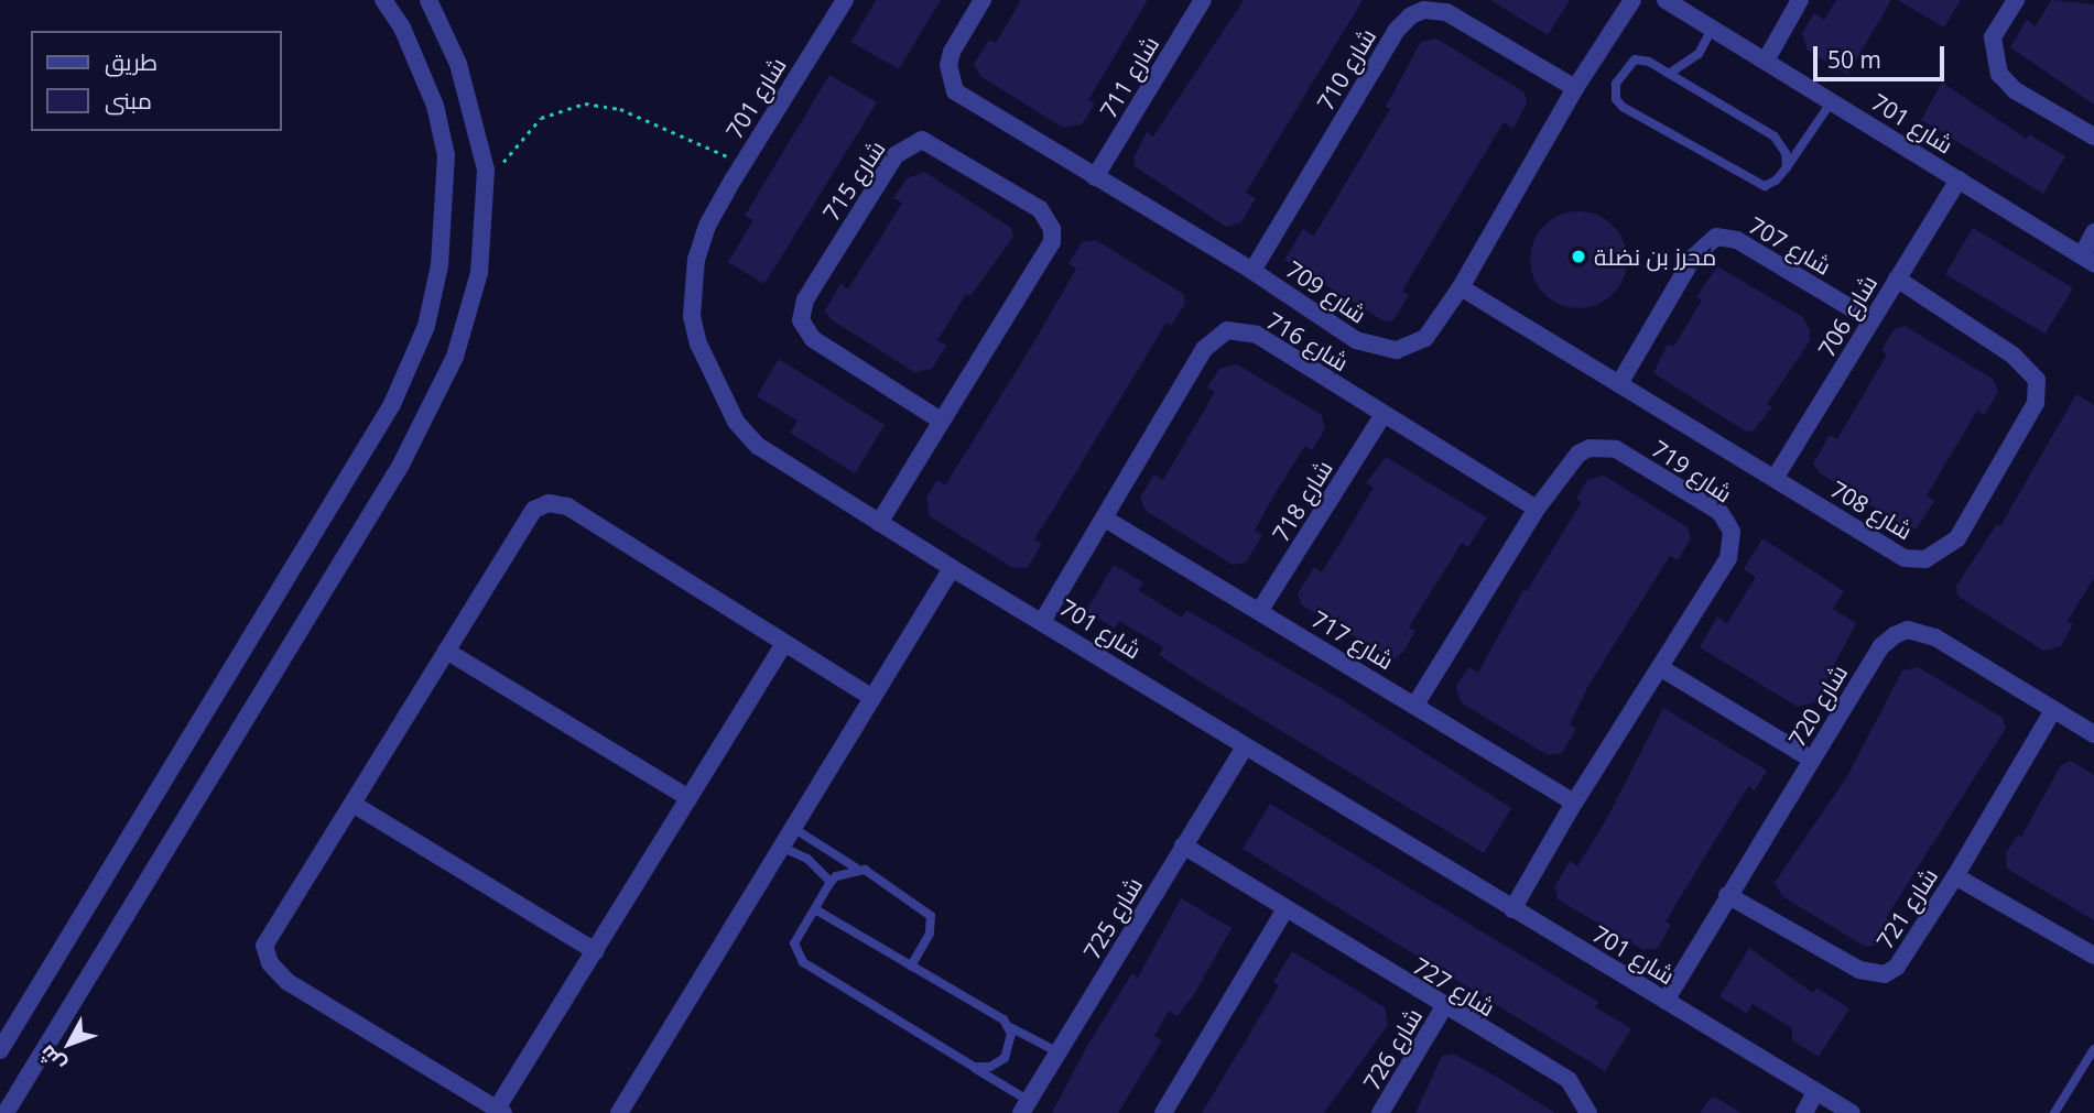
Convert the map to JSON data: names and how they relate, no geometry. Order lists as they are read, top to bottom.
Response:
{
  "streets": {
    "street": [
      "شارع 710",
      "شارع 711",
      "شارع 701",
      "شارع 715",
      "شارع 707",
      "شارع 709",
      "شارع 706",
      "شارع 716",
      "شارع 719",
      "شارع 718",
      "شارع 708",
      "شارع 717",
      "شارع 720",
      "شارع 721",
      "شارع 725",
      "شارع 727",
      "شارع 726"
    ]
  },
  "crossings": [
    ["شارع 710", "شارع 709"],
    ["شارع 711", "شارع 709"],
    ["شارع 701", "شارع 715"],
    ["شارع 701", "شارع 706"],
    ["شارع 701", "شارع 716"],
    ["شارع 701", "شارع 719"],
    ["شارع 701", "شارع 720"],
    ["شارع 701", "شارع 725"],
    ["شارع 707", "شارع 706"],
    ["شارع 707", "شارع 708"],
    ["شارع 709", "شارع 708"],
    ["شارع 706", "شارع 708"],
    ["شارع 716", "شارع 719"],
    ["شارع 716", "شارع 718"],
    ["شارع 716", "شارع 717"],
    ["شارع 719", "شارع 717"],
    ["شارع 718", "شارع 717"],
    ["شارع 720", "شارع 721"],
    ["شارع 725", "شارع 727"],
    ["شارع 727", "شارع 726"]
  ],
  "places": ["محرز بن نضلة"],
  "legend": ["طريق", "مبنى"],
  "scale_bar": "50 m",
  "north": "bottom left"
}
